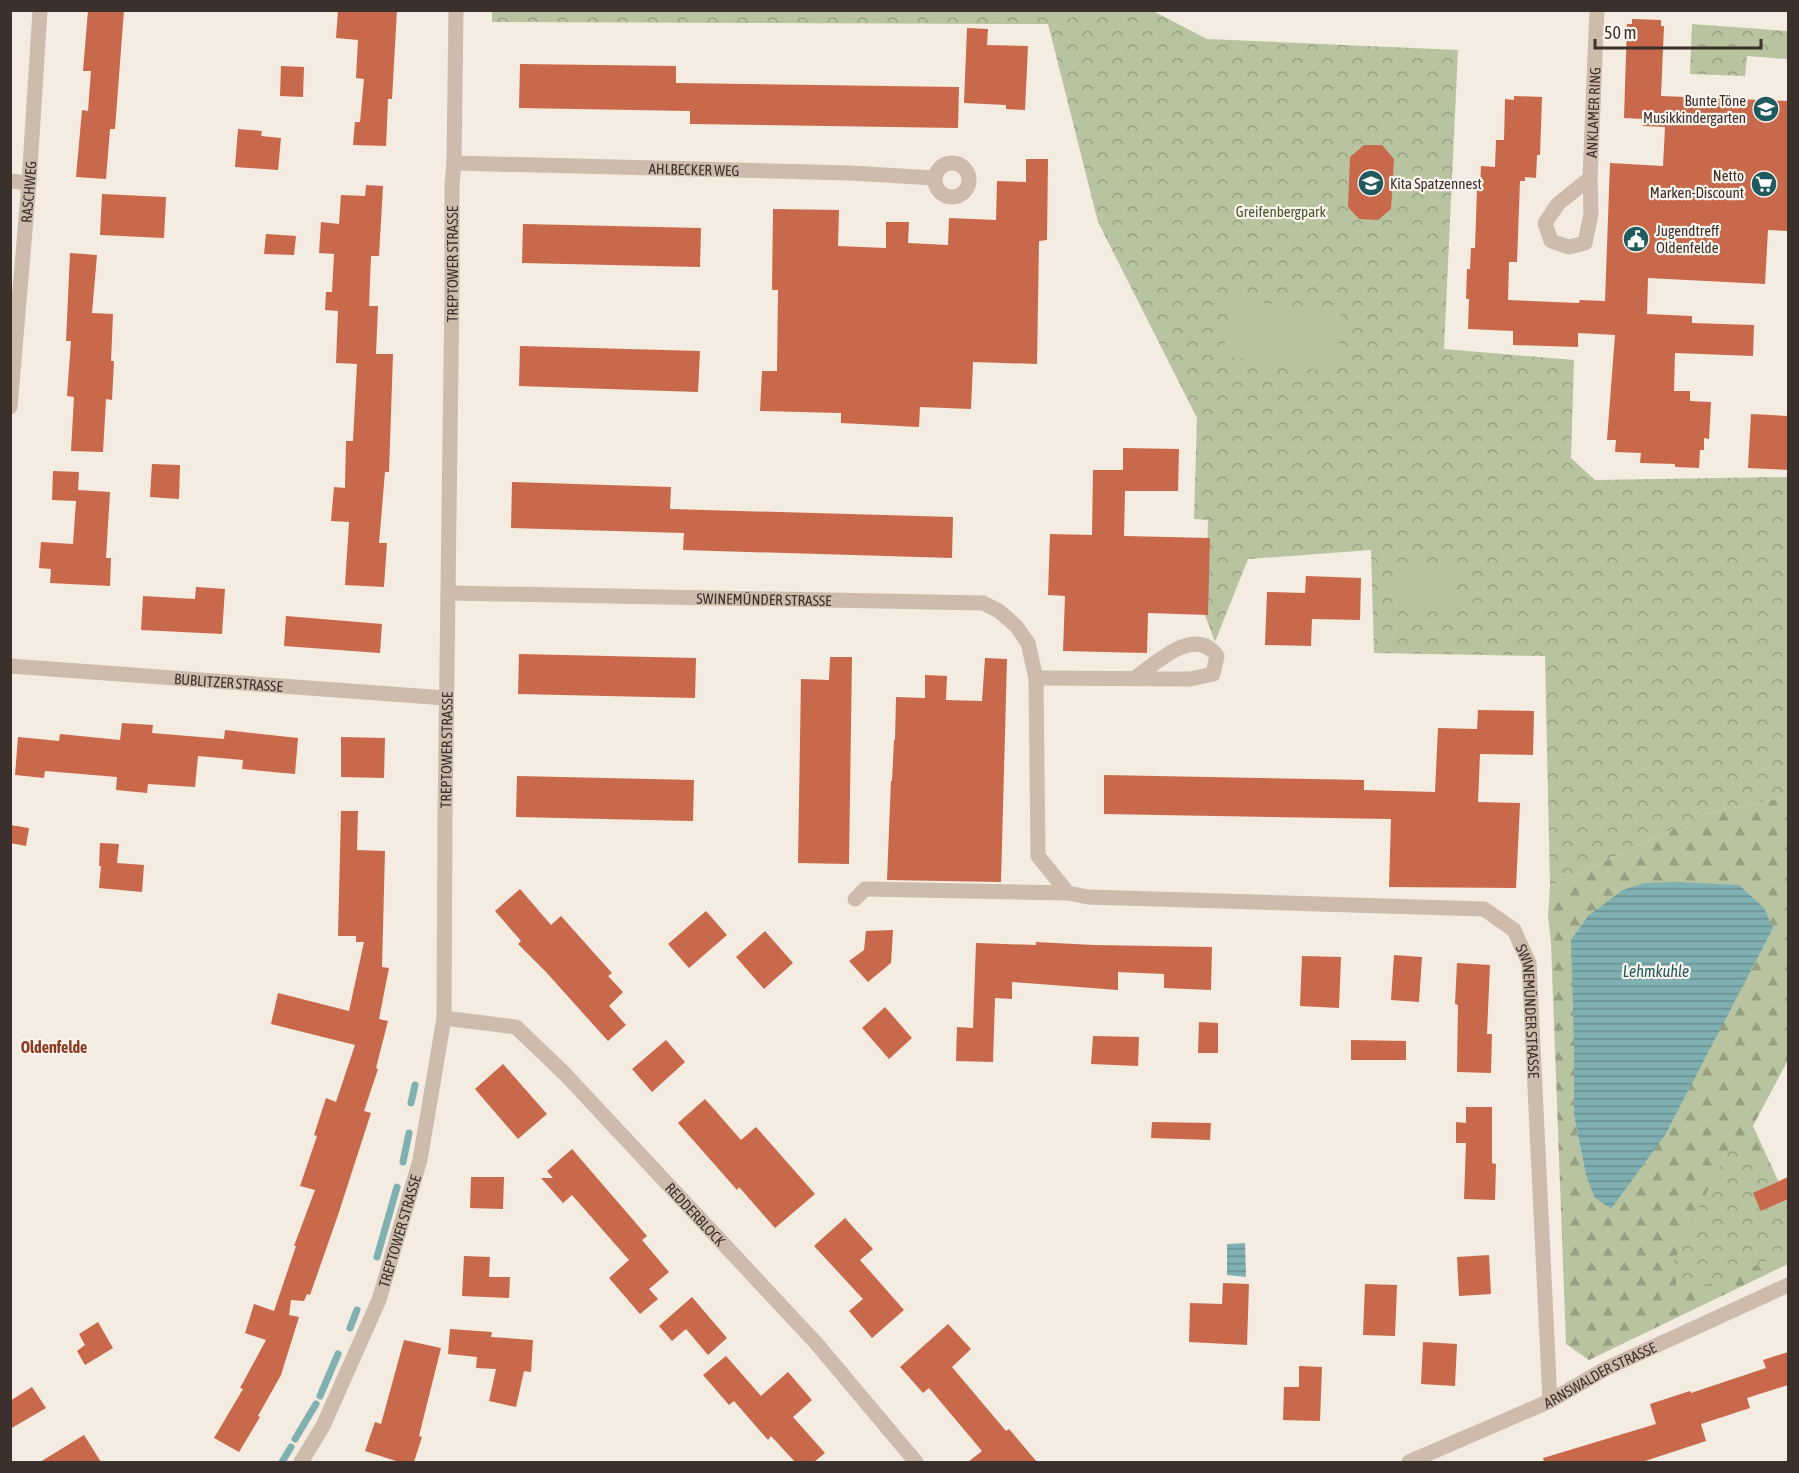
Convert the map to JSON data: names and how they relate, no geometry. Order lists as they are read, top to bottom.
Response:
{
  "streets": {
    "street": [
      "ANKLAMER RING",
      "AHLBECKER WEG",
      "RASCHWEG",
      "TREPTOWER STRASSE",
      "SWINEMÜNDER STRASSE",
      "BUBLITZER STRASSE",
      "REDDERBLOCK",
      "ARNSWALDER STRASSE"
    ]
  },
  "crossings": [
    ["AHLBECKER WEG", "TREPTOWER STRASSE"],
    ["TREPTOWER STRASSE", "SWINEMÜNDER STRASSE"],
    ["TREPTOWER STRASSE", "BUBLITZER STRASSE"],
    ["TREPTOWER STRASSE", "REDDERBLOCK"],
    ["SWINEMÜNDER STRASSE", "ARNSWALDER STRASSE"]
  ],
  "districts": ["Oldenfelde"],
  "water": ["Lehmkuhle"],
  "parks": ["Greifenbergpark"],
  "places": {
    "school or university": ["Bunte Töne Musikkindergarten", "Kita Spatzennest"],
    "supermarket": ["Netto Marken-Discount"],
    "public building": ["Jugendtreff Oldenfelde"]
  },
  "scale_bar": "50 m"
}
